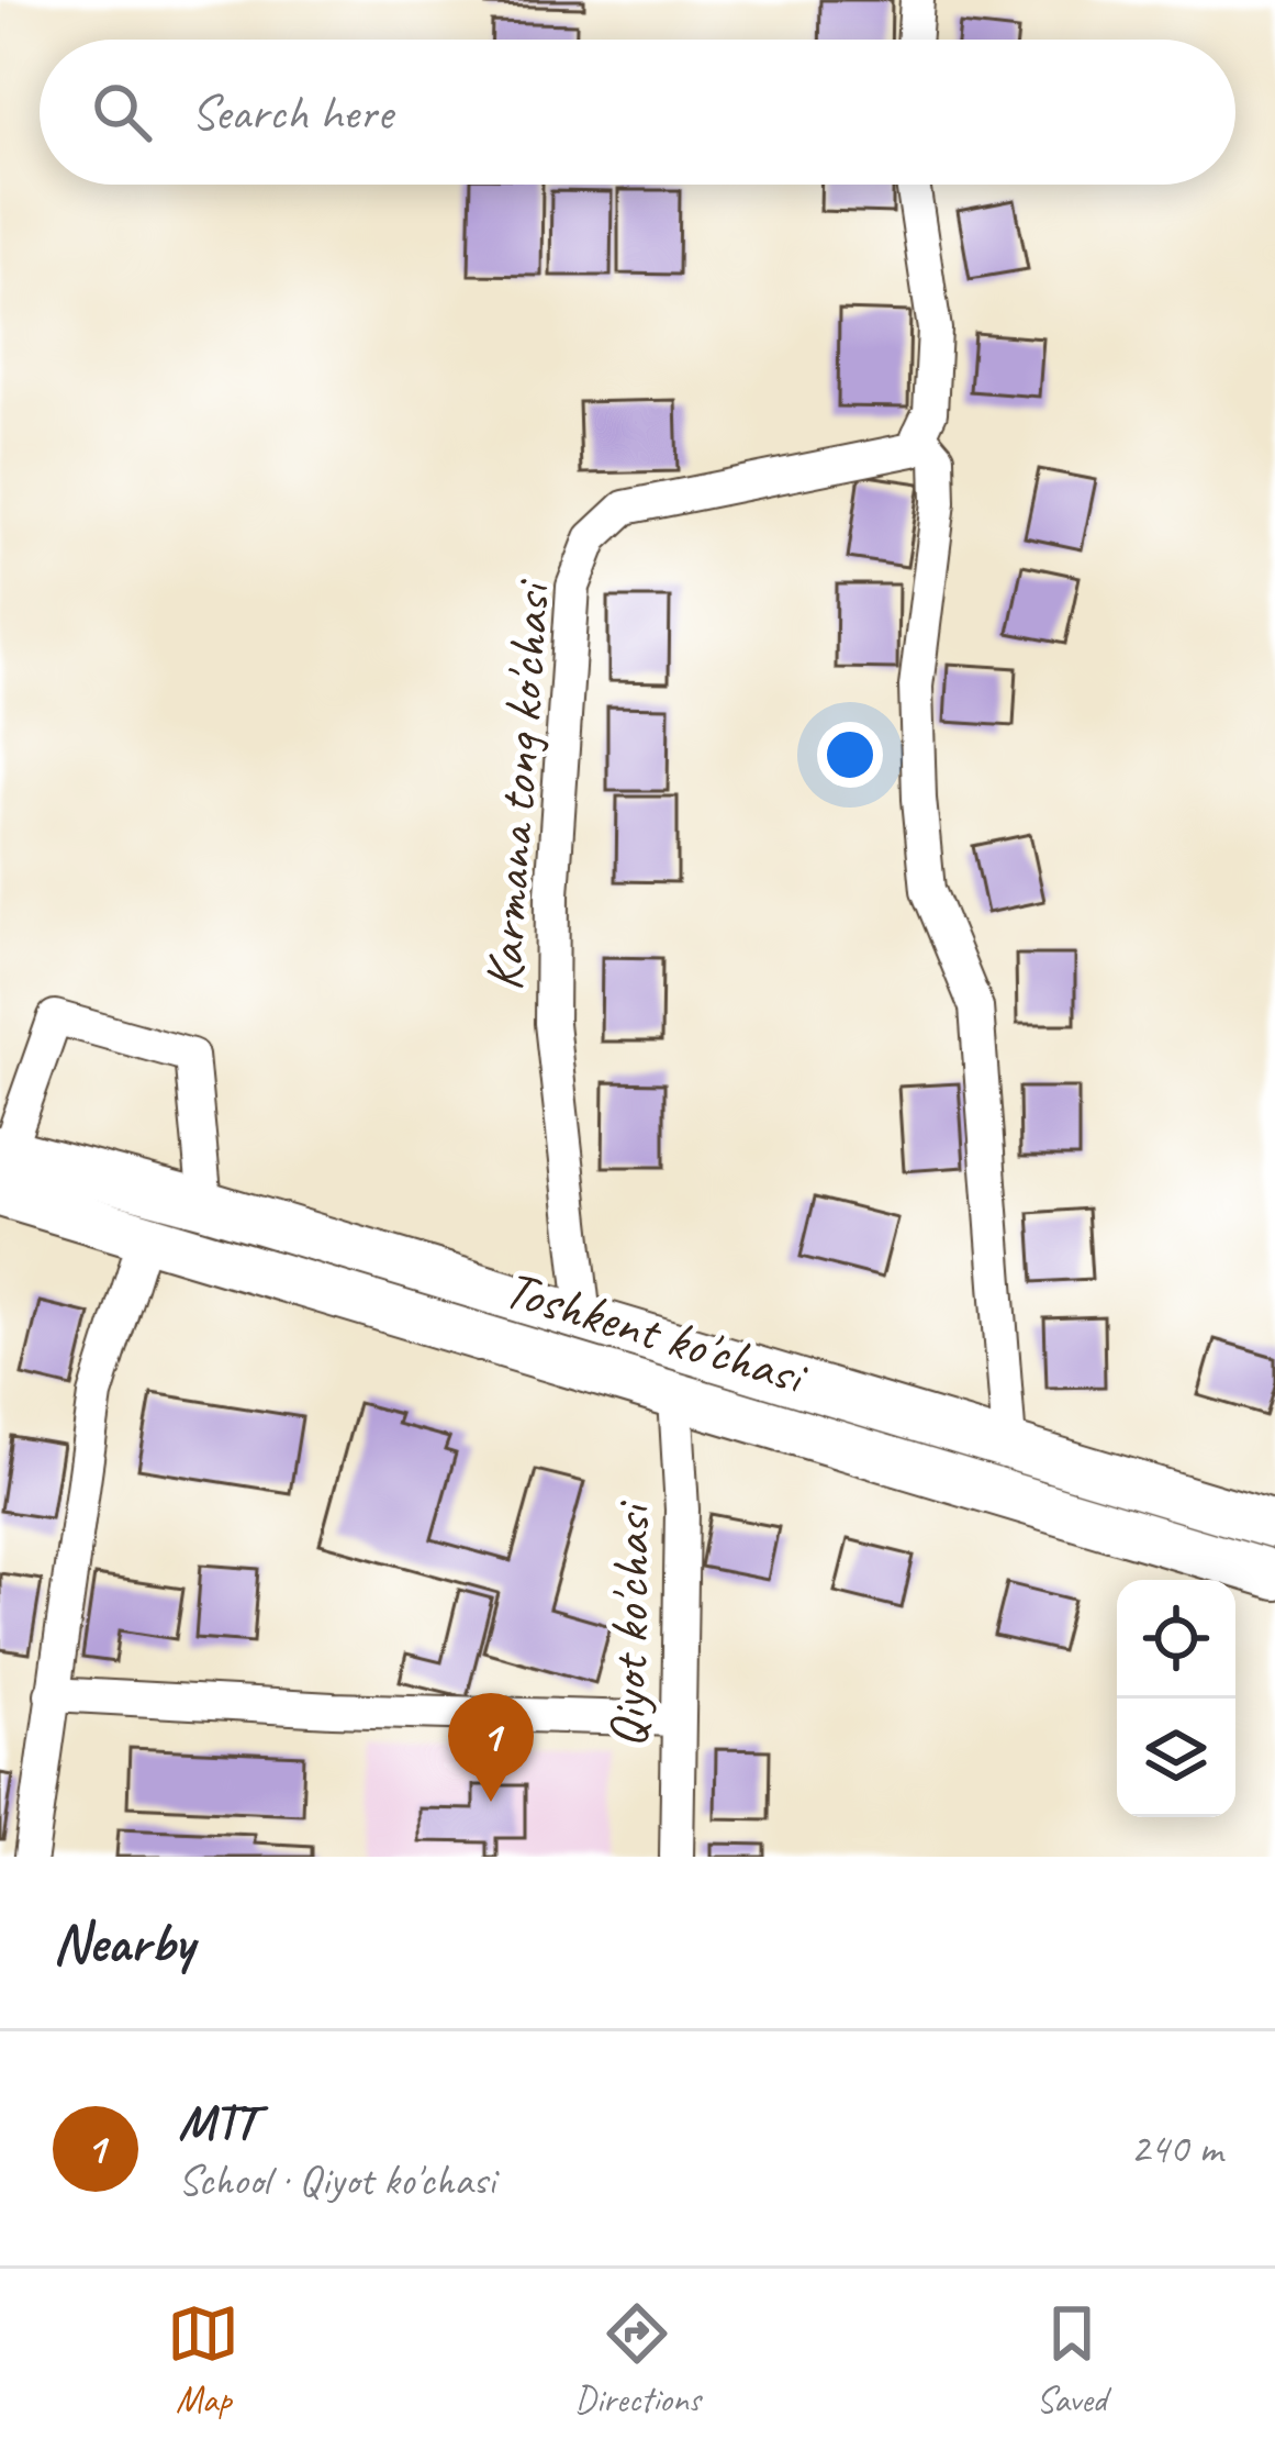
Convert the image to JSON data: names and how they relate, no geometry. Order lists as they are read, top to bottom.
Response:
{
  "streets": {
    "highway": ["Toshkent ko'chasi"],
    "street": ["Karmana tong ko'chasi", "Qiyot ko'chasi"]
  },
  "crossings": [
    ["Karmana tong ko'chasi", "Toshkent ko'chasi"],
    ["Toshkent ko'chasi", "Qiyot ko'chasi"]
  ],
  "page": {
    "search": "Search here",
    "pins": "1",
    "heading": "Nearby",
    "list": [
      {
        "mark": "1",
        "name": "MTT",
        "note": "School · Qiyot ko'chasi",
        "value": "240 m"
      }
    ],
    "nav": ["Map", "Directions", "Saved"]
  }
}
